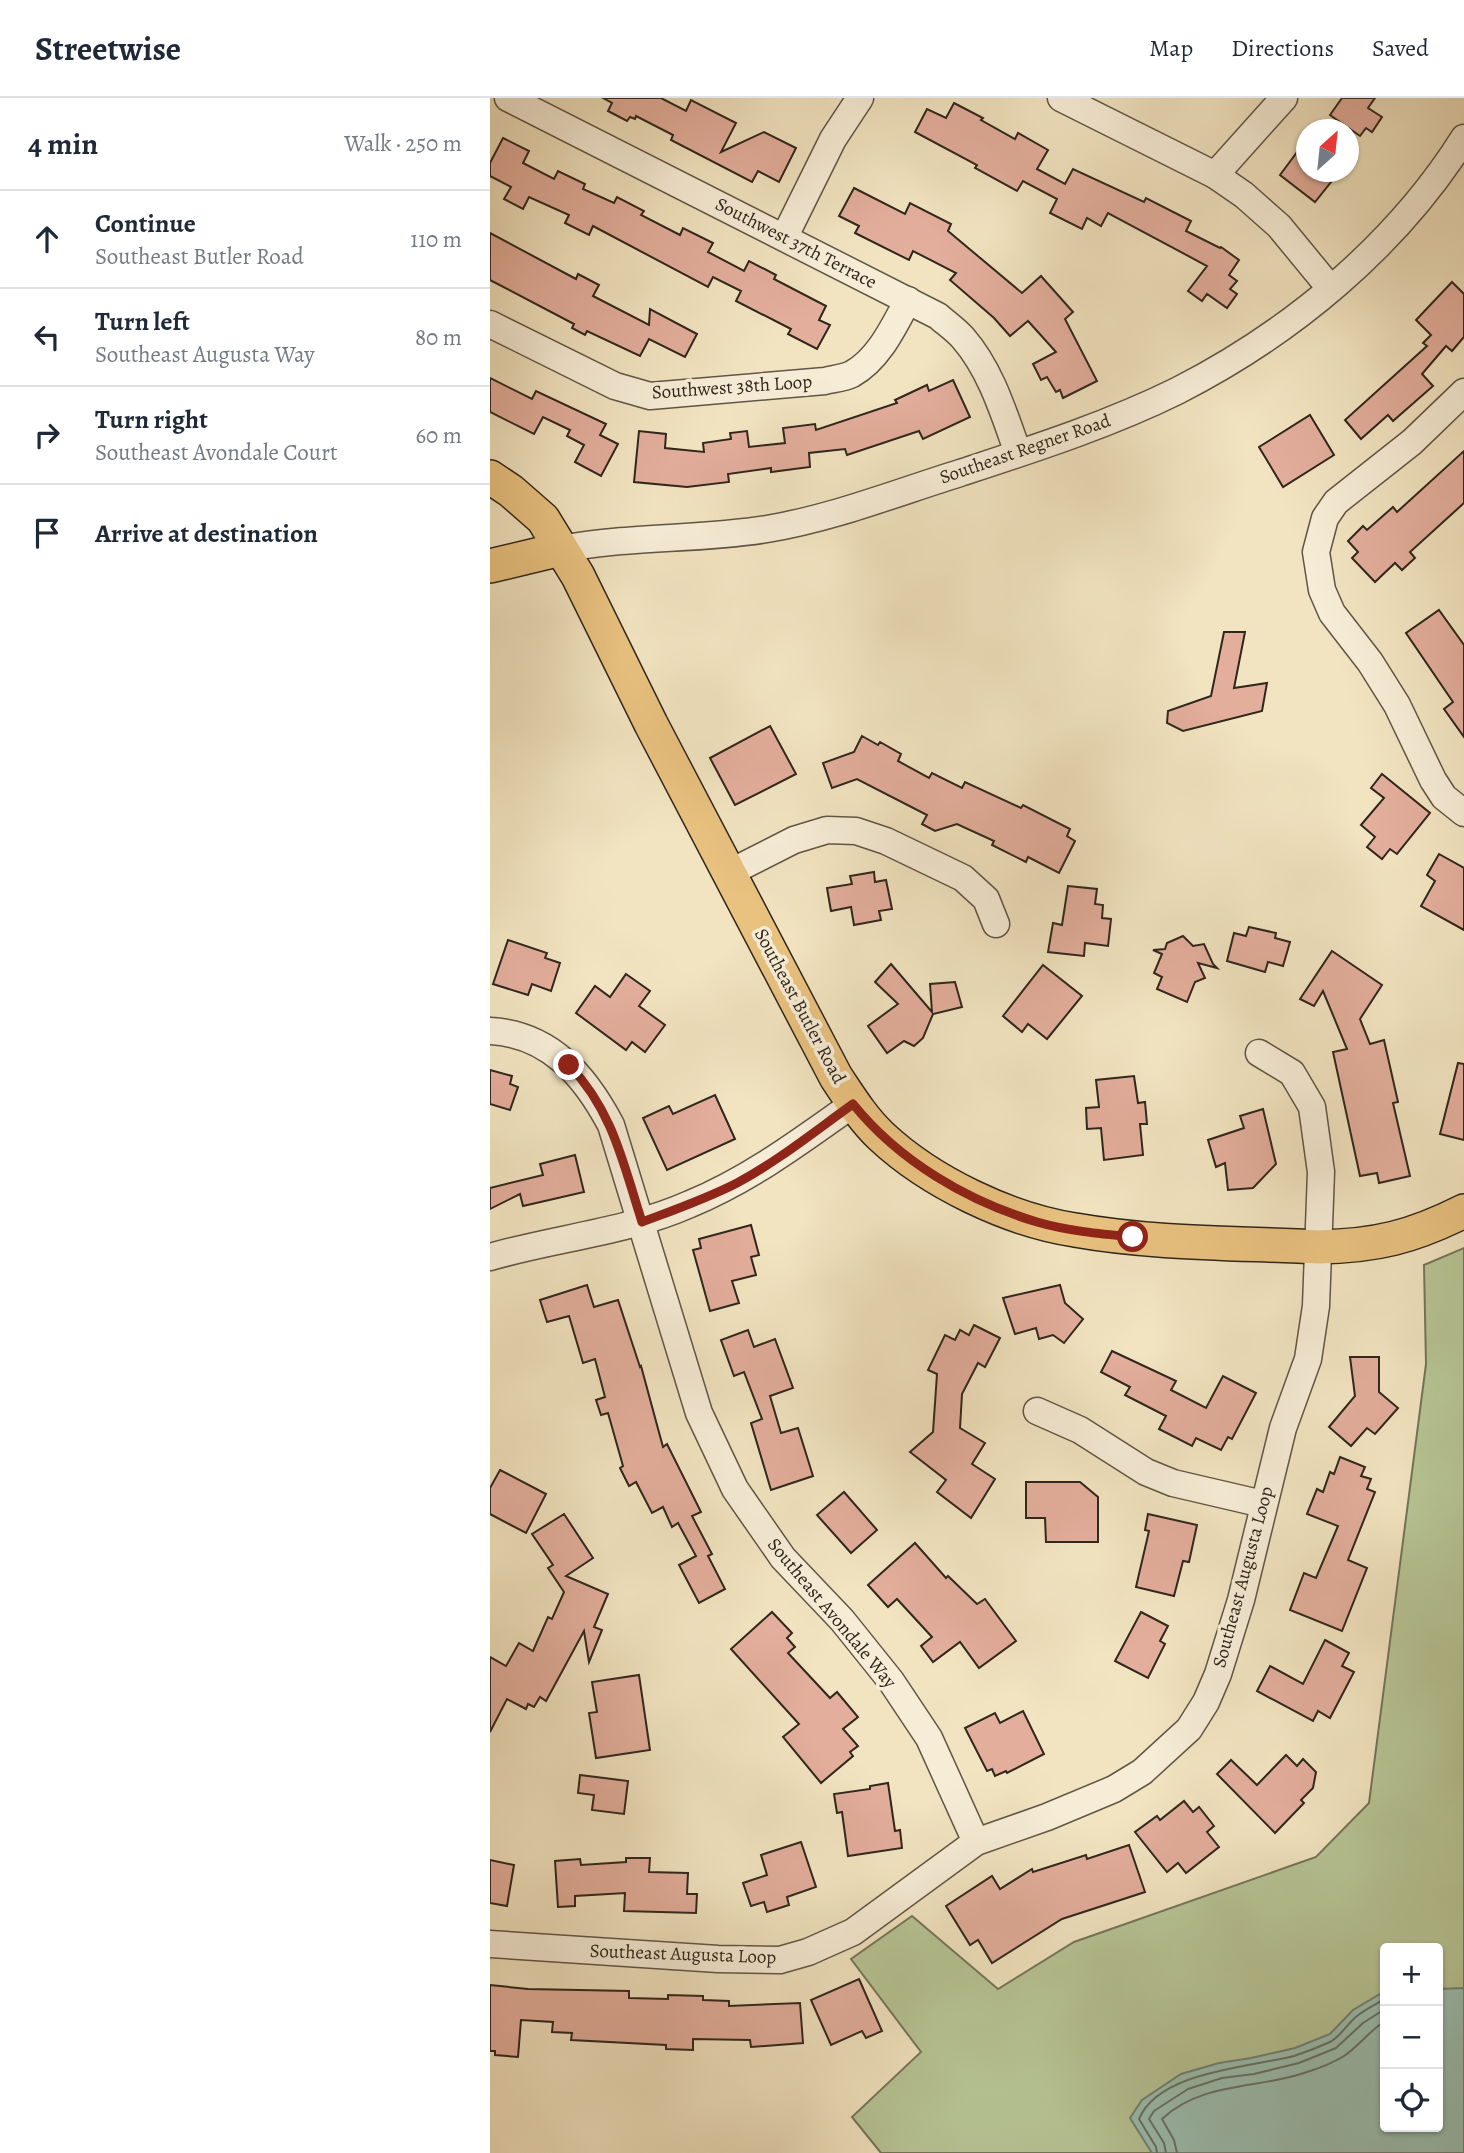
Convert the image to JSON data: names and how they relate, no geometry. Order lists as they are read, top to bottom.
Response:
{
  "streets": {
    "main road": ["Southeast Regner Road", "Southeast Butler Road"],
    "street": [
      "Southwest 37th Terrace",
      "Southwest 38th Loop",
      "Southeast Augusta Loop",
      "Southeast Avondale Way"
    ]
  },
  "crossings": [
    ["Southwest 37th Terrace", "Southwest 38th Loop"],
    ["Southwest 37th Terrace", "Southeast Regner Road"],
    ["Southeast Regner Road", "Southeast Butler Road"],
    ["Southeast Butler Road", "Southeast Augusta Loop"],
    ["Southeast Augusta Loop", "Southeast Avondale Way"]
  ],
  "north": "top right",
  "page": {
    "header": "Streetwise",
    "nav": ["Map", "Directions", "Saved"],
    "heading": ["4 min", "Walk · 250 m"],
    "list": [
      ["Continue", "Southeast Butler Road", "110 m"],
      ["Turn left", "Southeast Augusta Way", "80 m"],
      ["Turn right", "Southeast Avondale Court", "60 m"],
      "Arrive at destination"
    ],
    "map_buttons": ["+", "−"]
  }
}
